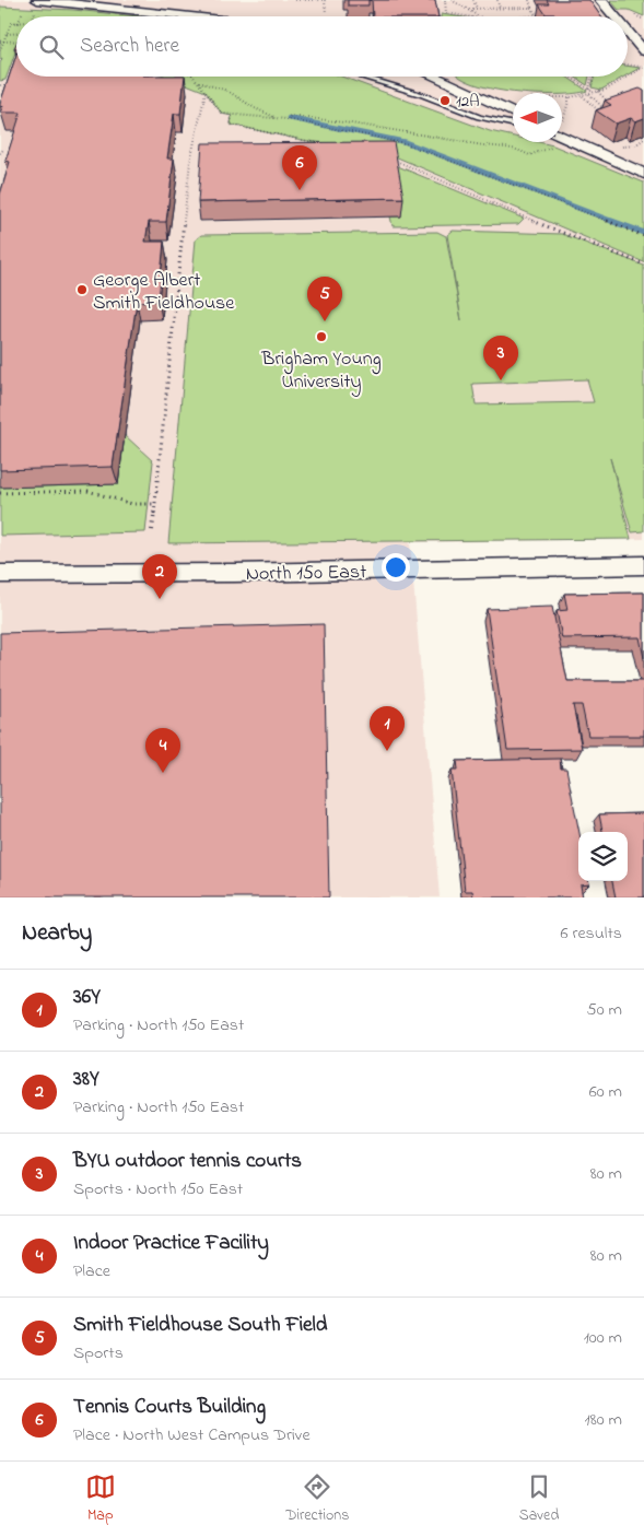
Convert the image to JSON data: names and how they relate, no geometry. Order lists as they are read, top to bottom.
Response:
{
  "streets": {
    "street": ["North 150 East"]
  },
  "places": ["12A", "George Albert Smith Fieldhouse", "Brigham Young University"],
  "north": "left",
  "page": {
    "search": "Search here",
    "pins": [
      "6",
      "5",
      "3",
      "2",
      "1",
      "4"
    ],
    "heading": ["Nearby", "6 results"],
    "list": [
      {
        "mark": "1",
        "name": "36Y",
        "note": "Parking · North 150 East",
        "value": "50 m"
      },
      {
        "mark": "2",
        "name": "38Y",
        "note": "Parking · North 150 East",
        "value": "60 m"
      },
      {
        "mark": "3",
        "name": "BYU outdoor tennis courts",
        "note": "Sports · North 150 East",
        "value": "80 m"
      },
      {
        "mark": "4",
        "name": "Indoor Practice Facility",
        "note": "Place",
        "value": "80 m"
      },
      {
        "mark": "5",
        "name": "Smith Fieldhouse South Field",
        "note": "Sports",
        "value": "100 m"
      },
      {
        "mark": "6",
        "name": "Tennis Courts Building",
        "note": "Place · North West Campus Drive",
        "value": "180 m"
      }
    ],
    "nav": ["Map", "Directions", "Saved"]
  }
}
